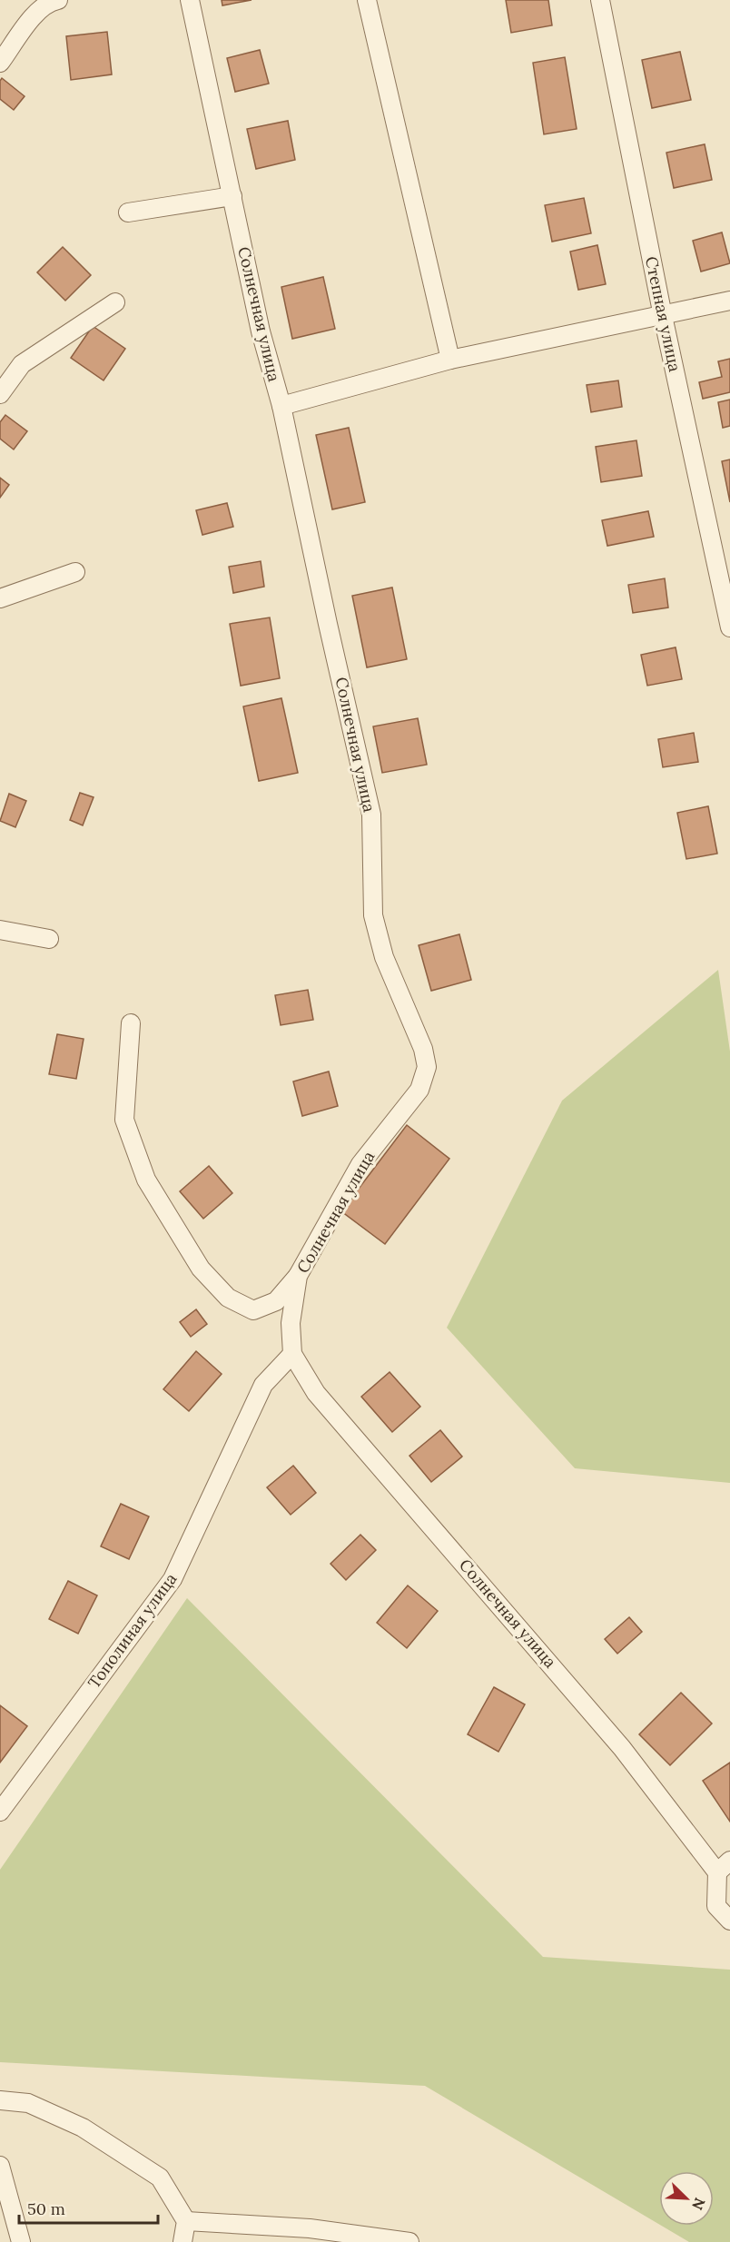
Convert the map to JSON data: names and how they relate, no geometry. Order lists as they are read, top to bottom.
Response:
{
  "streets": {
    "street": ["Солнечная улица", "Степная улица", "Тополиная улица"]
  },
  "crossings": [
    ["Солнечная улица", "Тополиная улица"]
  ],
  "scale_bar": "50 m",
  "north": "bottom right"
}
